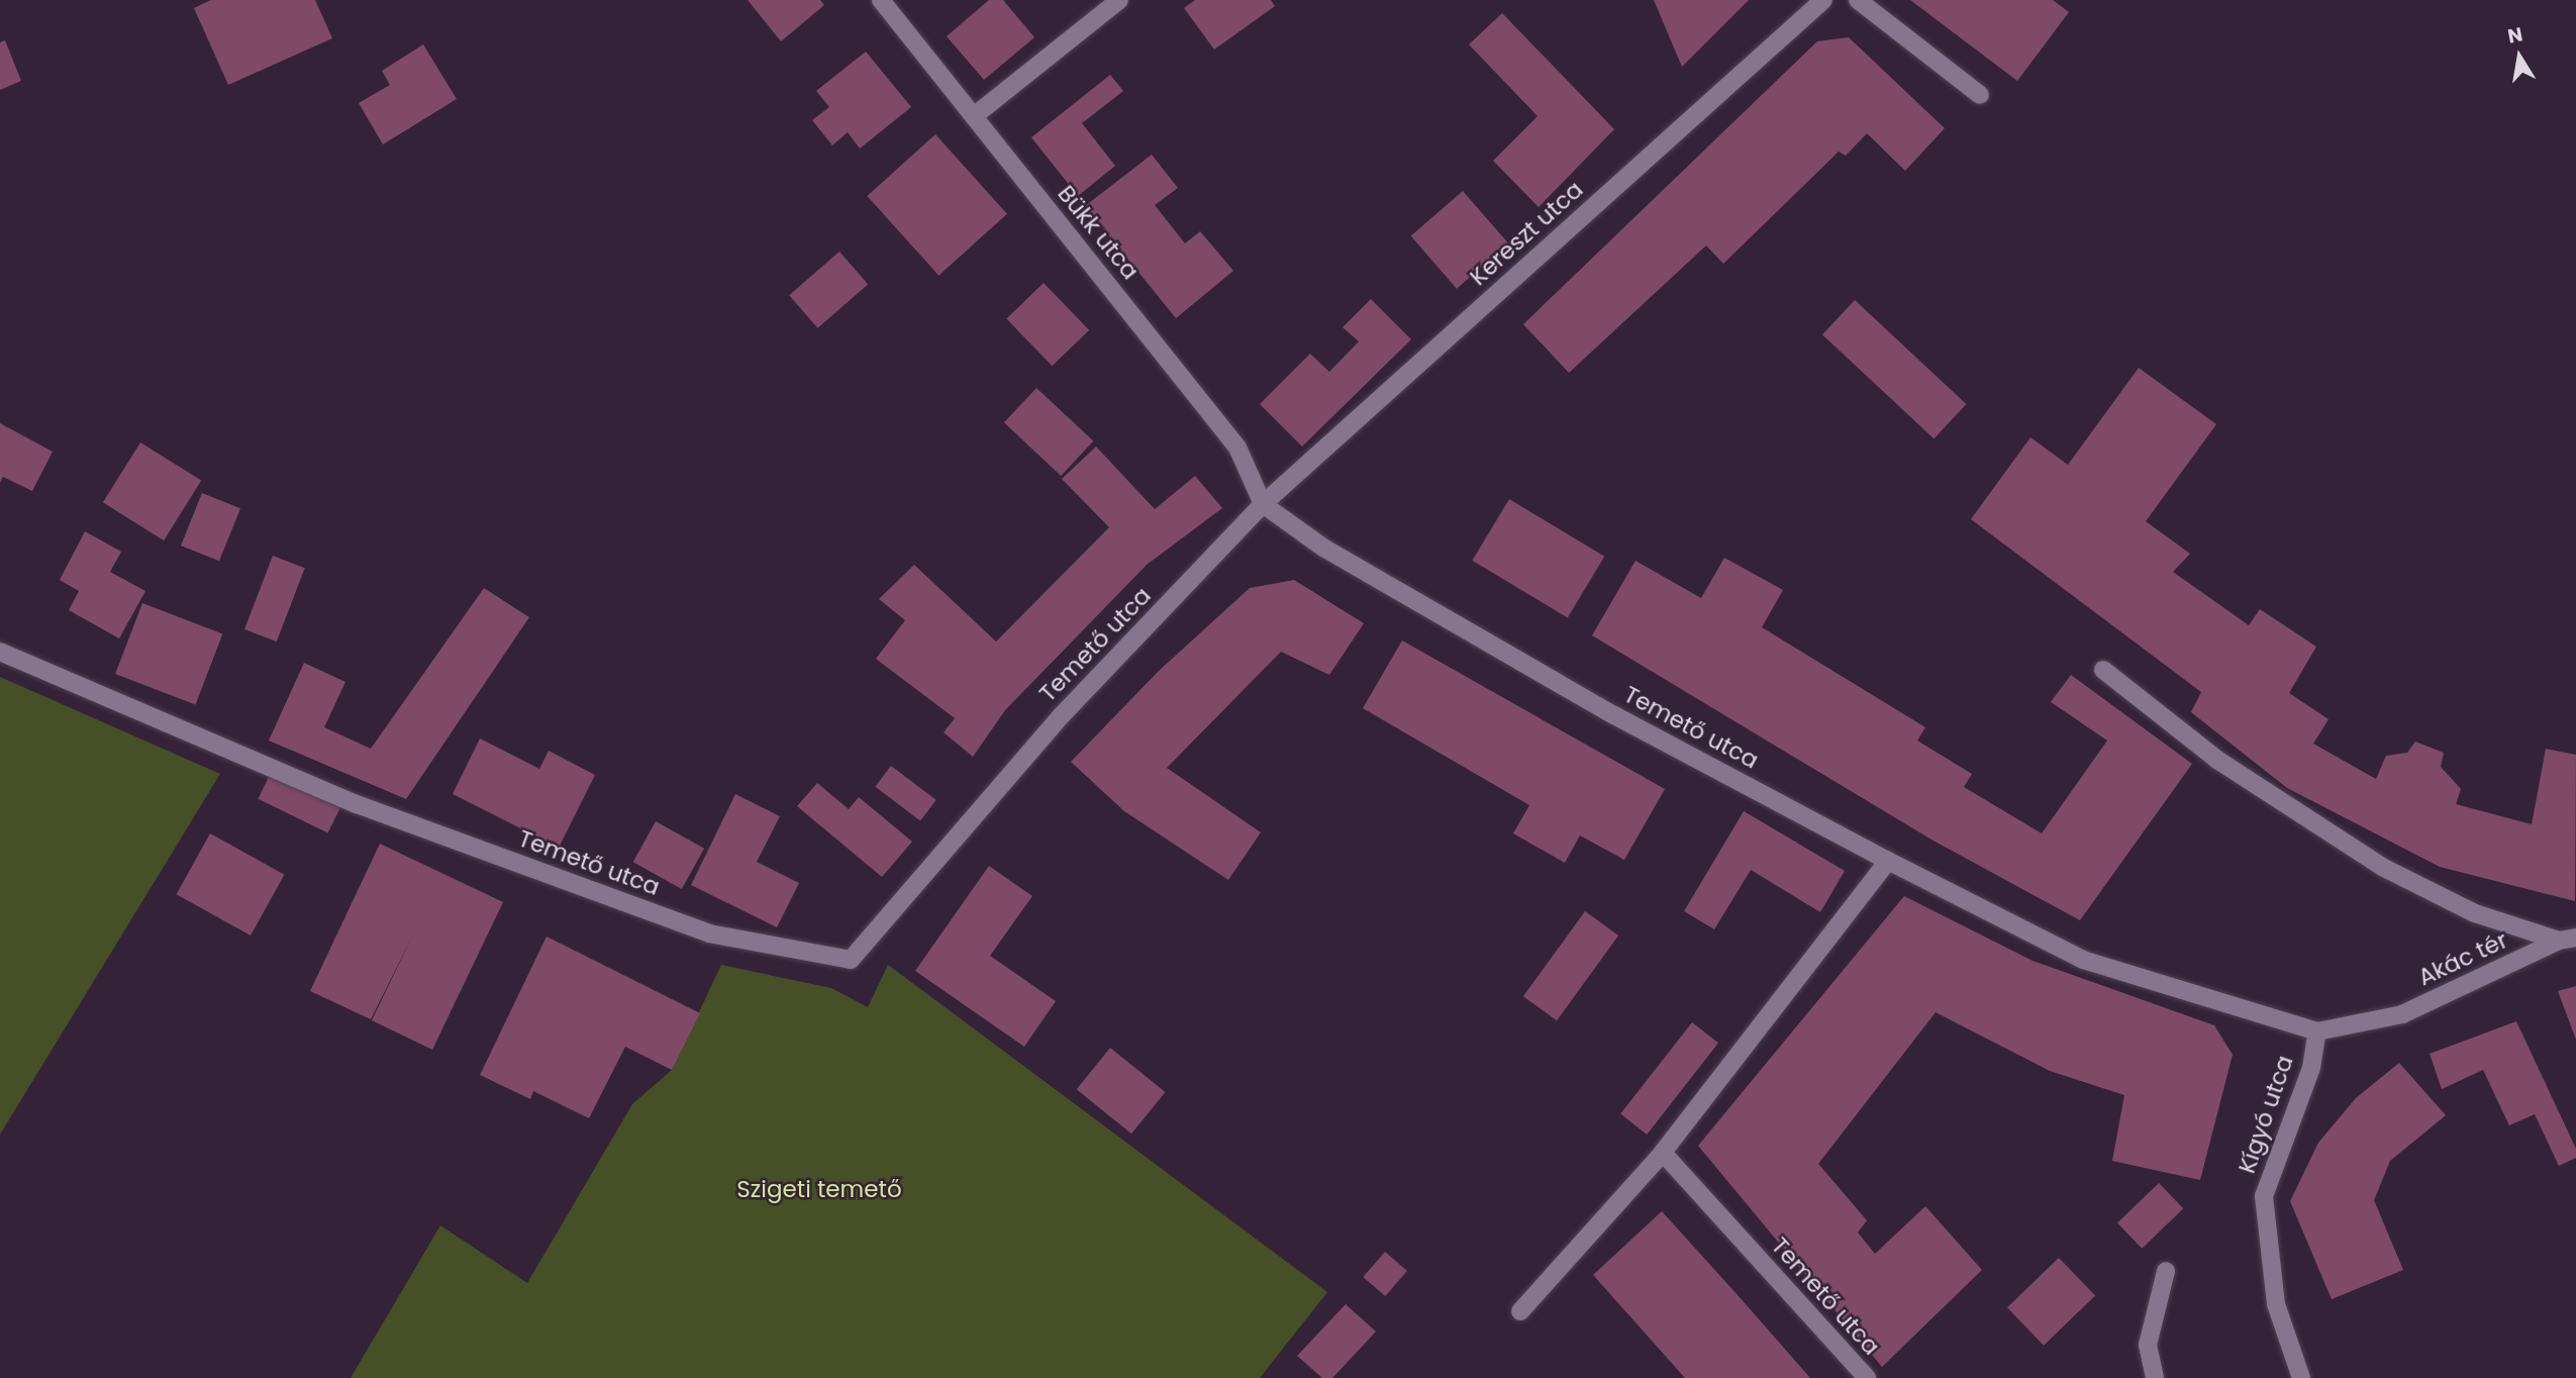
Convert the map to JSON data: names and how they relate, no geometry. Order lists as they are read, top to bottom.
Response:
{
  "streets": {
    "street": [
      "Bükk utca",
      "Kereszt utca",
      "Temető utca",
      "Akác tér",
      "Kígyó utca"
    ]
  },
  "crossings": [
    ["Bükk utca", "Kereszt utca"],
    ["Bükk utca", "Temető utca"],
    ["Kereszt utca", "Temető utca"],
    ["Temető utca", "Akác tér"],
    ["Akác tér", "Kígyó utca"]
  ],
  "parks": ["Szigeti temető"],
  "north": "top"
}
